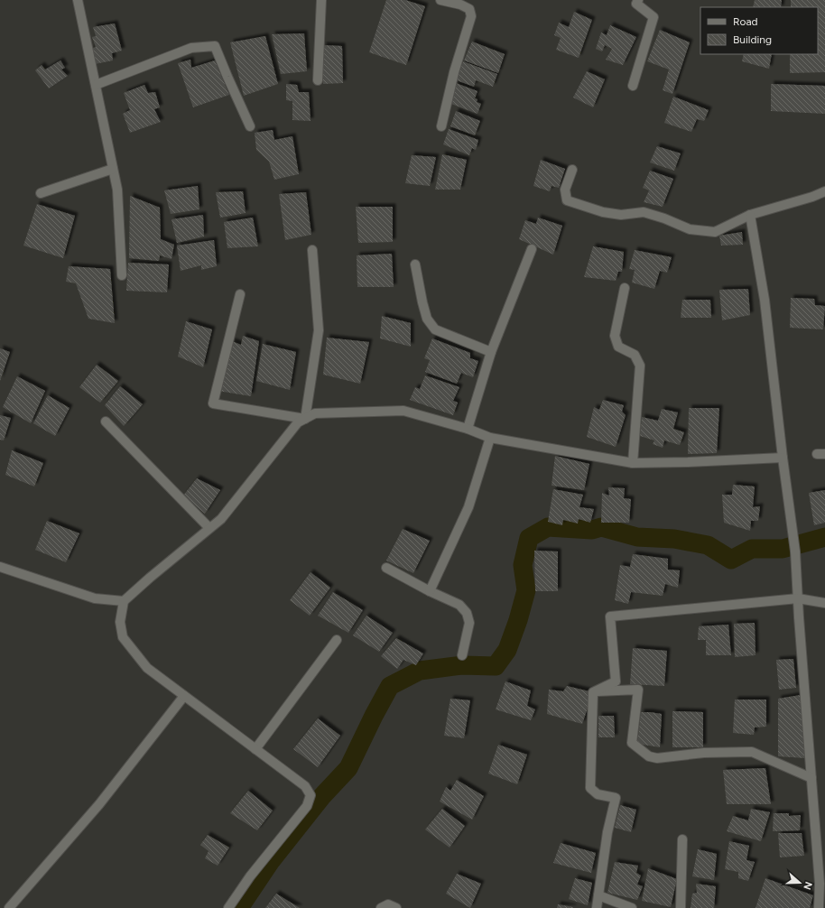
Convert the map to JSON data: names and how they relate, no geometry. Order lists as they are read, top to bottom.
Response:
{
  "legend": ["Road", "Building"],
  "north": "right"
}
